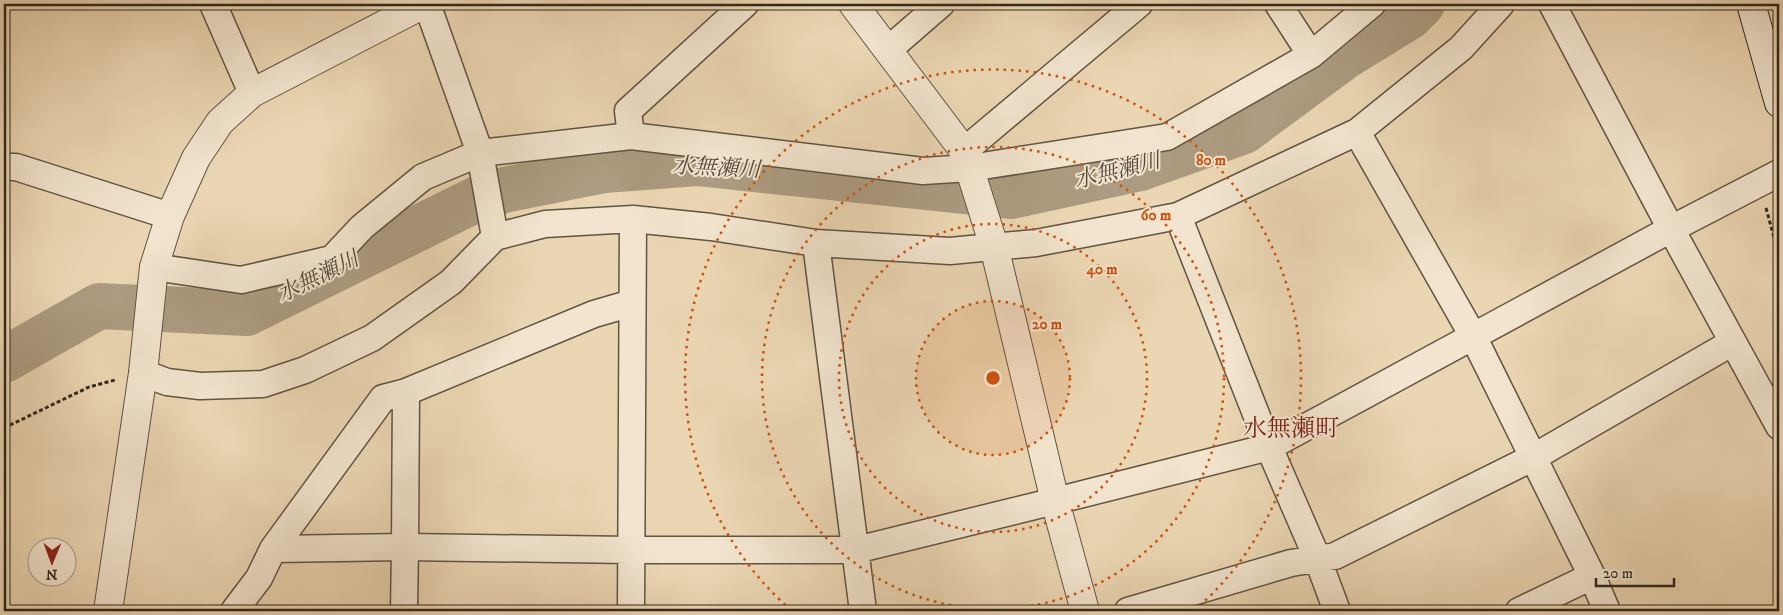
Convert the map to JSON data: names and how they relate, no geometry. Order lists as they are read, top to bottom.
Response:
{
  "districts": ["水無瀬町"],
  "water": ["水無瀬川"],
  "scale_bar": "20 m",
  "north": "bottom",
  "rings": [
    "80 m",
    "60 m",
    "40 m",
    "20 m"
  ]
}
